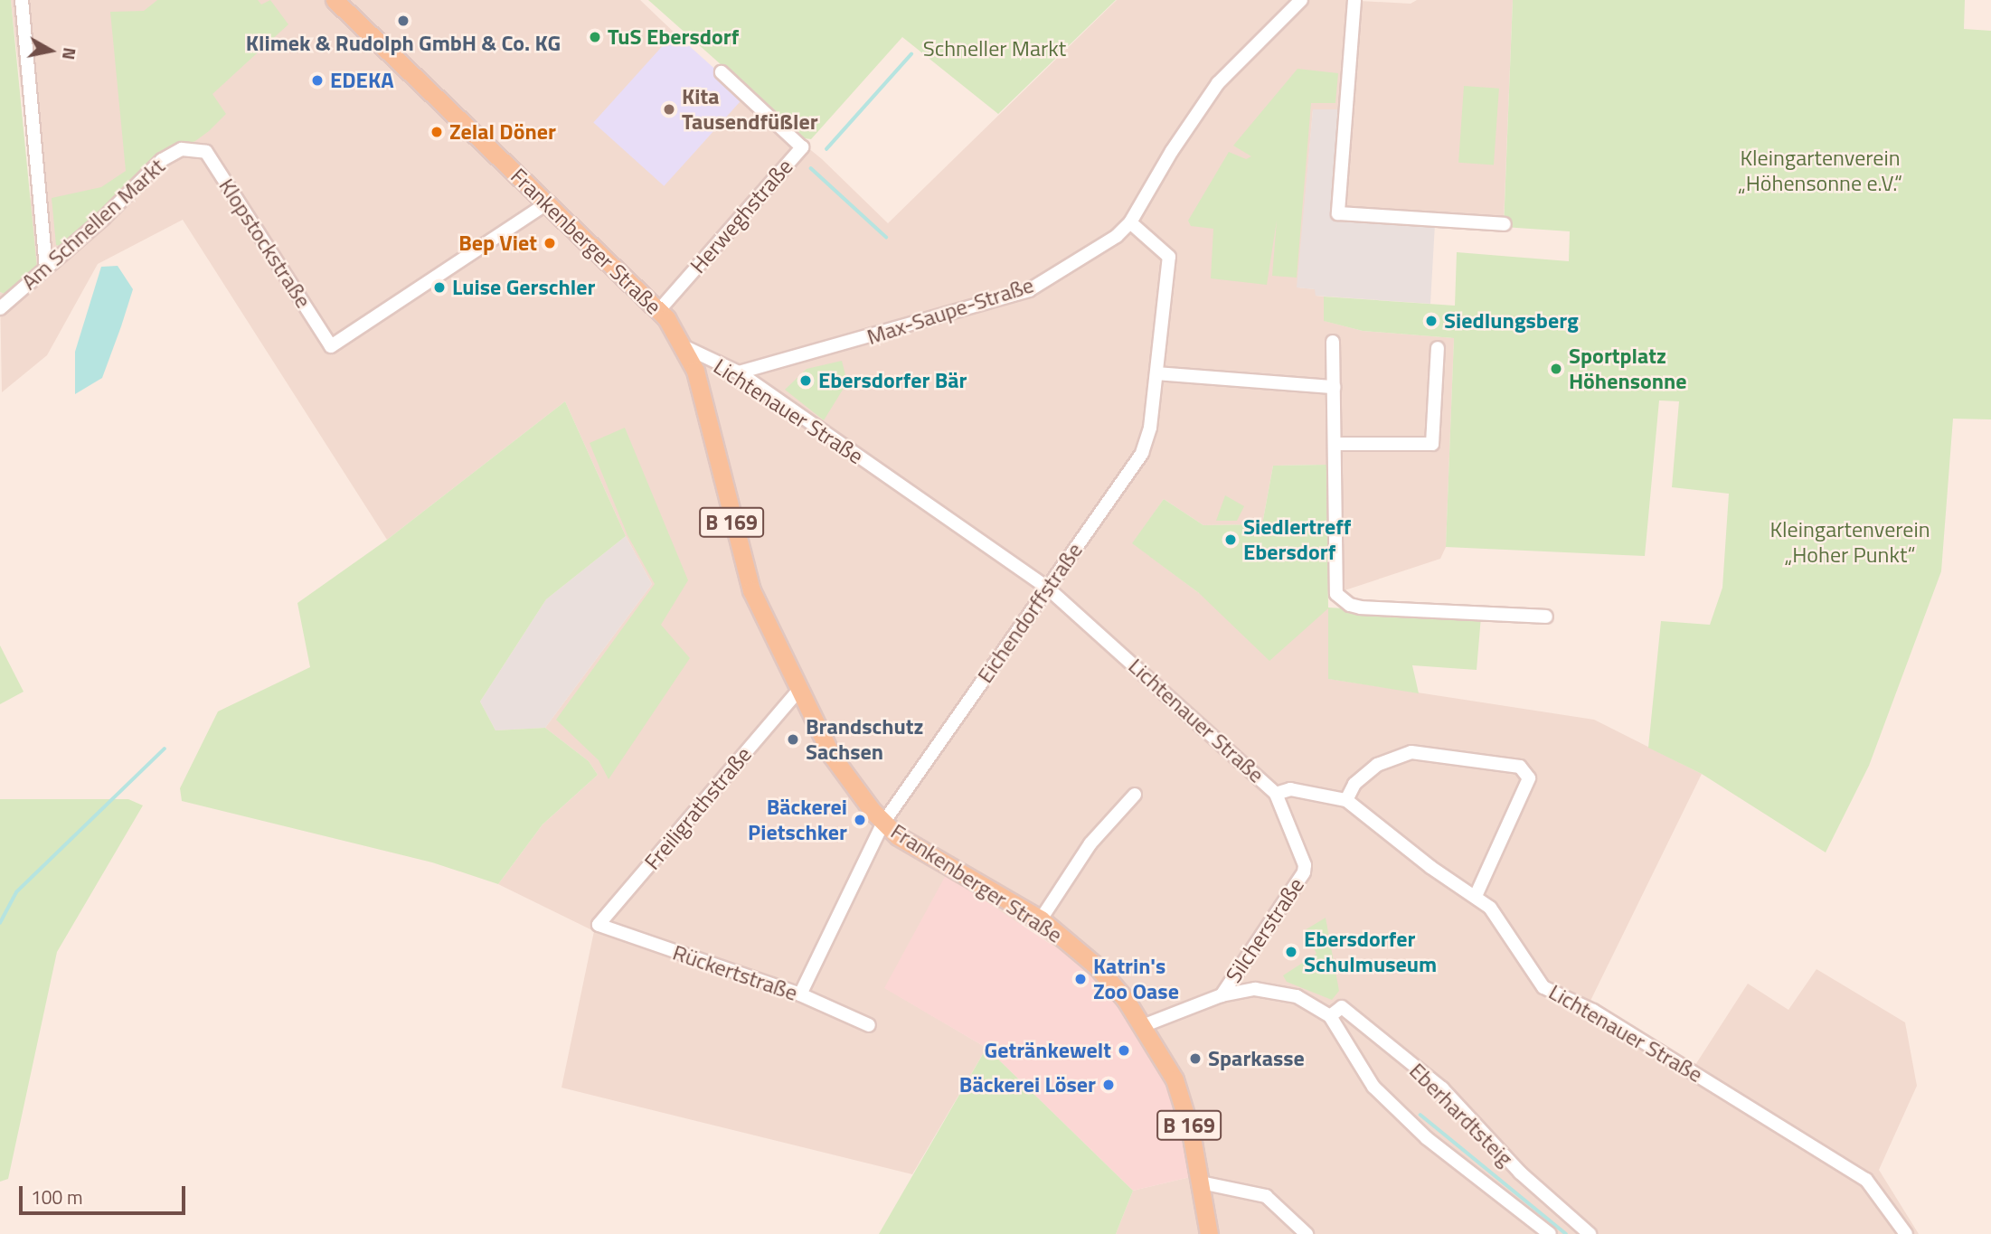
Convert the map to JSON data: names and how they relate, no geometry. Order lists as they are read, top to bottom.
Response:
{
  "streets": {
    "main road": ["Frankenberger Straße", "B 169"],
    "street": [
      "Herweghstraße",
      "Am Schnellen Markt",
      "Klopstockstraße",
      "Max-Saupe-Straße",
      "Lichtenauer Straße",
      "Eichendorffstraße",
      "Freiligrathstraße",
      "Silcherstraße",
      "Rückertstraße",
      "Eberhardtsteig"
    ]
  },
  "crossings": [
    ["Herweghstraße", "Frankenberger Straße"],
    ["Am Schnellen Markt", "Klopstockstraße"],
    ["Frankenberger Straße", "Klopstockstraße"],
    ["Frankenberger Straße", "Lichtenauer Straße"],
    ["Frankenberger Straße", "Eichendorffstraße"],
    ["Frankenberger Straße", "Freiligrathstraße"],
    ["Max-Saupe-Straße", "Lichtenauer Straße"],
    ["Max-Saupe-Straße", "Eichendorffstraße"],
    ["Lichtenauer Straße", "Eichendorffstraße"],
    ["Lichtenauer Straße", "Silcherstraße"],
    ["Eichendorffstraße", "Rückertstraße"],
    ["Freiligrathstraße", "Rückertstraße"]
  ],
  "parks": ["Schneller Markt", "Kleingartenverein „Höhensonne e.V.“", "Kleingartenverein „Hoher Punkt“"],
  "places": [
    "Klimek & Rudolph GmbH & Co. KG",
    "TuS Ebersdorf",
    "EDEKA",
    "Kita Tausendfüßler",
    "Zelal Döner",
    "Bep Viet",
    "Luise Gerschler",
    "Siedlungsberg",
    "Sportplatz Höhensonne",
    "Ebersdorfer Bär",
    "Siedlertreff Ebersdorf",
    "Brandschutz Sachsen",
    "Bäckerei Pietschker",
    "Ebersdorfer Schulmuseum",
    "Katrin's Zoo Oase",
    "Getränkewelt",
    "Sparkasse",
    "Bäckerei Löser"
  ],
  "scale_bar": "100 m",
  "north": "right"
}
